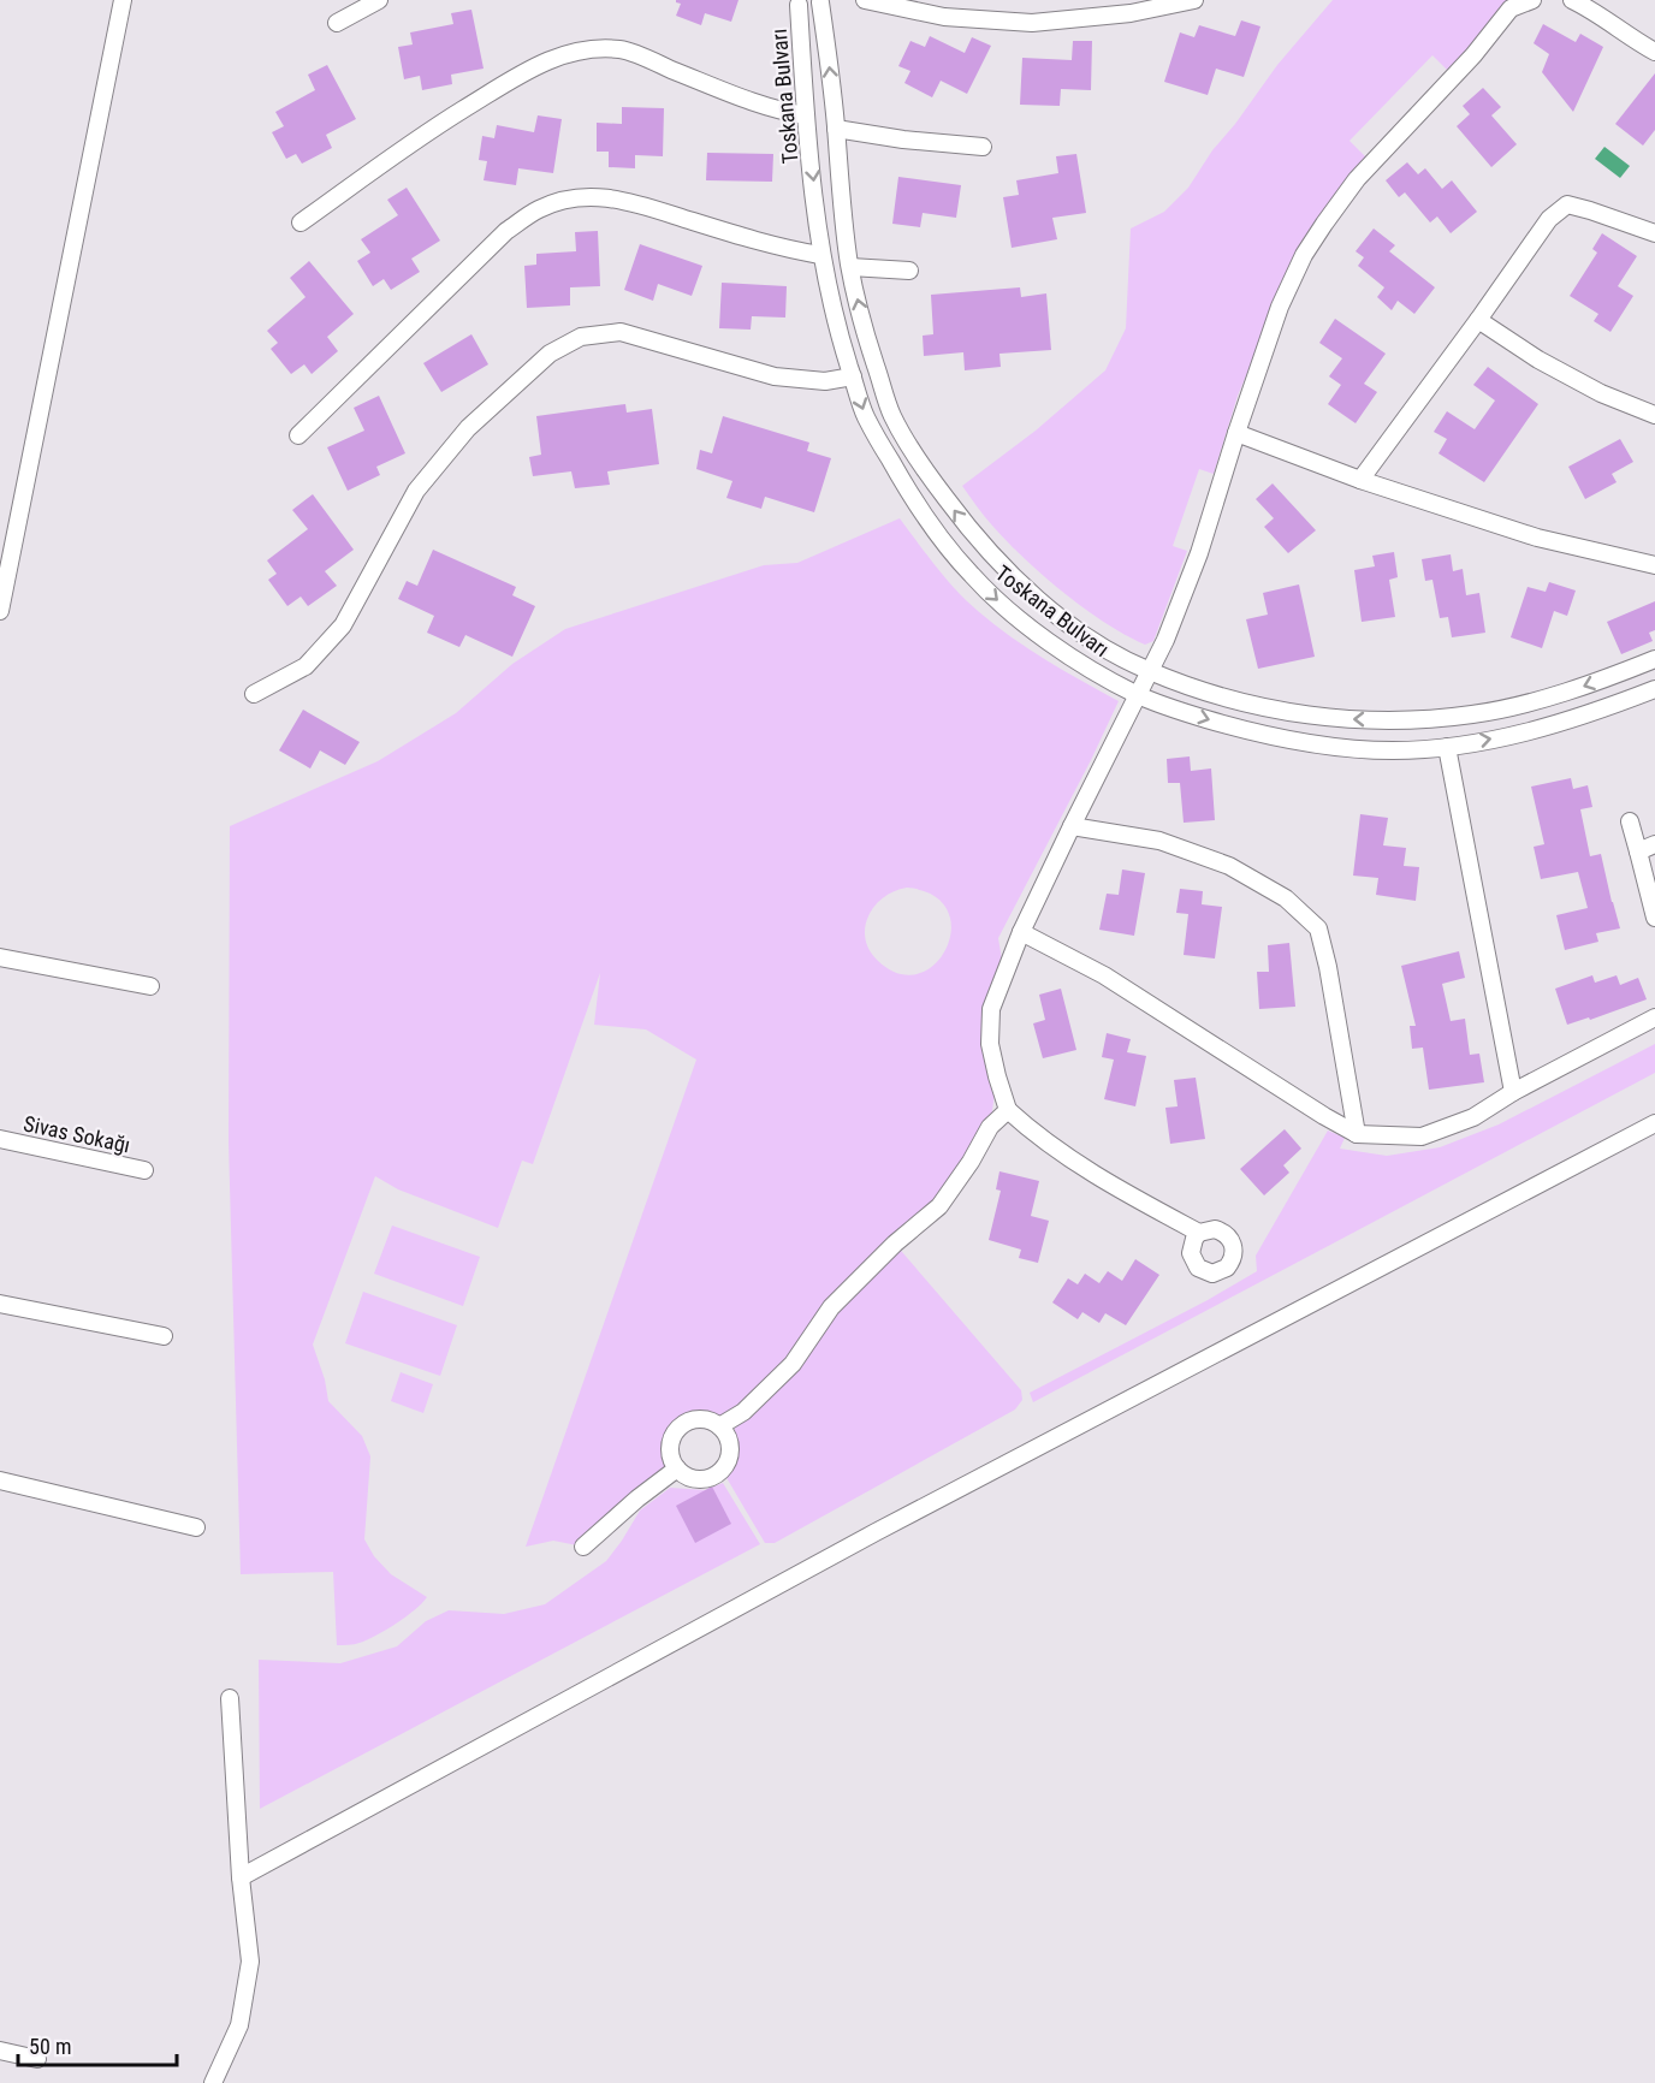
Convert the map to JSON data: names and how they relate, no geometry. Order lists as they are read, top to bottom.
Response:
{
  "streets": {
    "street": ["Toskana Bulvarı", "Sivas Sokağı"]
  },
  "scale_bar": "50 m"
}
